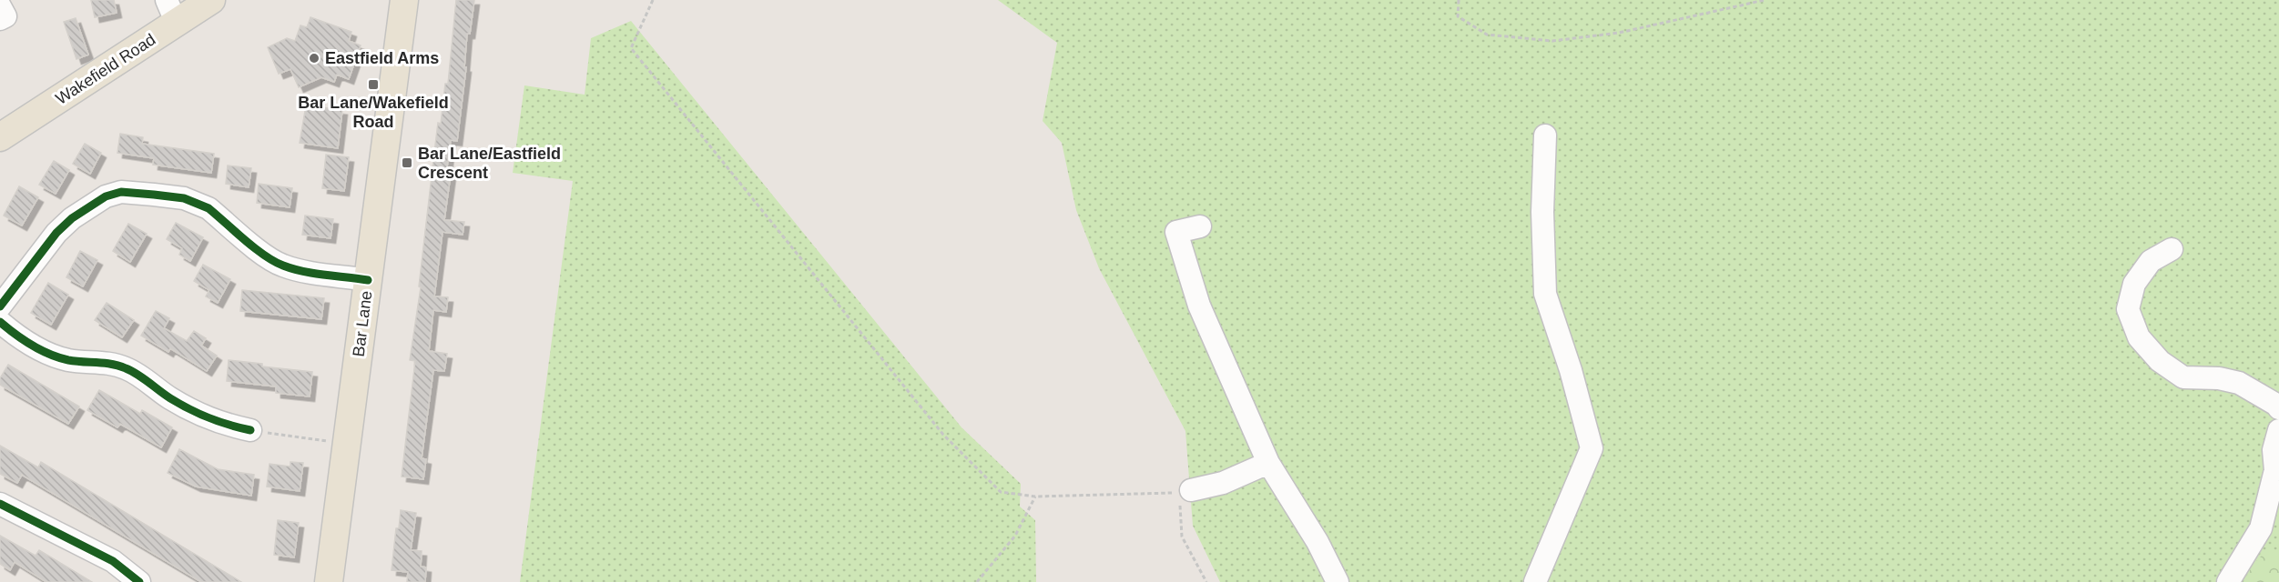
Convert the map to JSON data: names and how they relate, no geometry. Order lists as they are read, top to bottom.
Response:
{
  "streets": {
    "main road": ["Wakefield Road", "Bar Lane"]
  },
  "places": {
    "other": ["Eastfield Arms"],
    "transit": ["Bar Lane/Wakefield Road", "Bar Lane/Eastfield Crescent"]
  }
}
